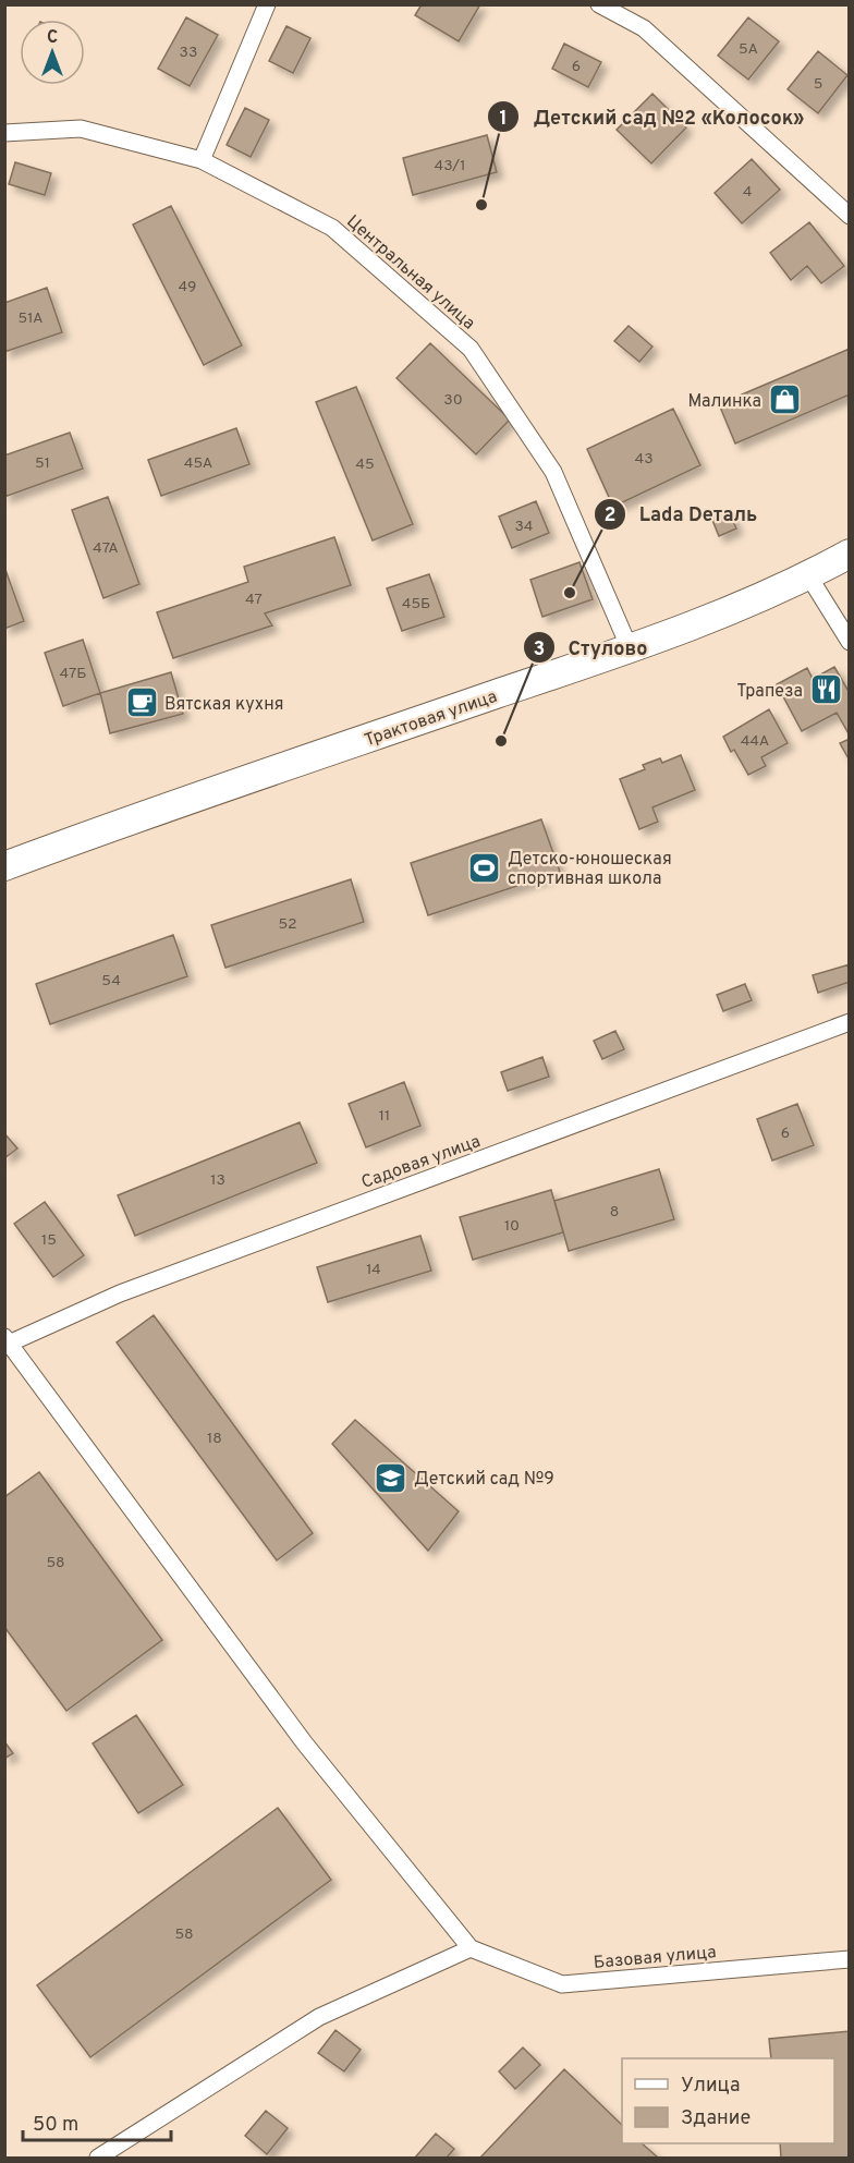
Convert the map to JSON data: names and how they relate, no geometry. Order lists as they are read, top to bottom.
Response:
{
  "streets": {
    "highway": ["Трактовая улица"],
    "street": ["Центральная улица", "Садовая улица", "Базовая улица"]
  },
  "crossings": [
    ["Центральная улица", "Трактовая улица"]
  ],
  "places": {
    "other": ["Детский сад №2 «Колосок»", "Lada Dеталь", "Стулово"],
    "shop": ["Малинка"],
    "restaurant": ["Трапеза"],
    "cafe": ["Вятская кухня"],
    "sports": ["Детско-юношеская спортивная школа"],
    "school or university": ["Детский сад №9"]
  },
  "house_numbers": [
    "5А",
    "33",
    "6",
    "5",
    "43/1",
    "4",
    "49",
    "51А",
    "30",
    "43",
    "51",
    "45А",
    "45",
    "34",
    "47А",
    "47",
    "45Б",
    "47Б",
    "44А",
    "52",
    "54",
    "11",
    "6",
    "13",
    "8",
    "10",
    "15",
    "14",
    "18",
    "58",
    "58"
  ],
  "legend": ["Улица", "Здание"],
  "scale_bar": "50 m",
  "north": "top"
}
